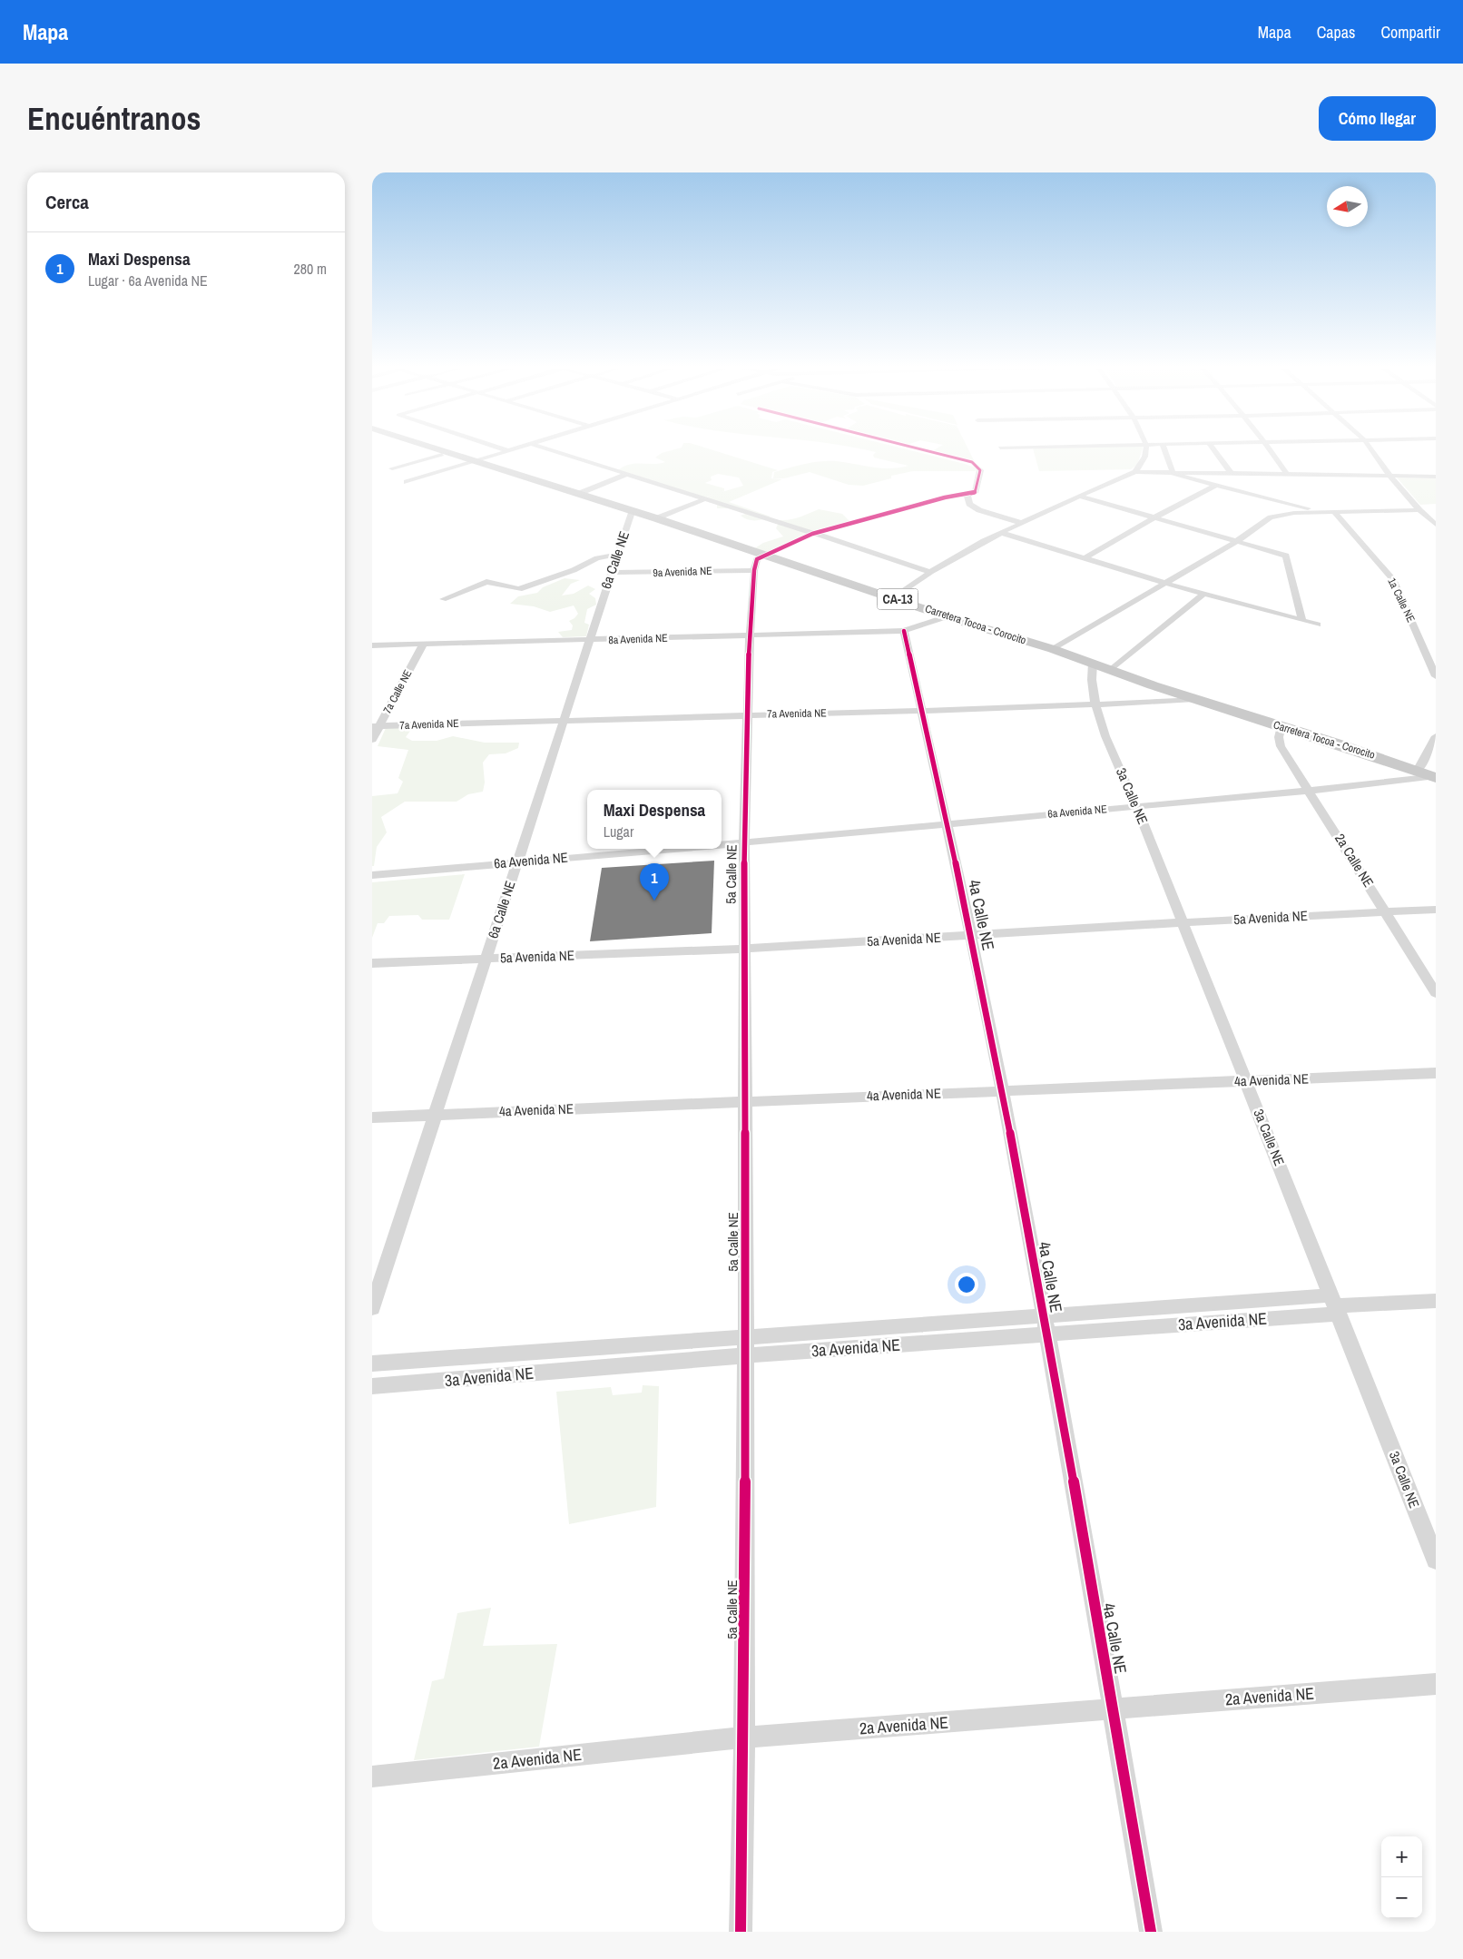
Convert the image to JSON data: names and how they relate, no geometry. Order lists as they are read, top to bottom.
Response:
{
  "streets": {
    "main road": ["CA-13", "Carretera Tocoa - Corocito"],
    "street": [
      "6a Calle NE",
      "9a Avenida NE",
      "1a Calle NE",
      "8a Avenida NE",
      "7a Calle NE",
      "7a Avenida NE",
      "3a Calle NE",
      "6a Avenida NE",
      "2a Calle NE",
      "5a Calle NE",
      "4a Calle NE",
      "5a Avenida NE",
      "4a Avenida NE",
      "3a Avenida NE",
      "2a Avenida NE"
    ]
  },
  "crossings": [
    ["6a Calle NE", "9a Avenida NE"],
    ["6a Calle NE", "Carretera Tocoa - Corocito"],
    ["6a Calle NE", "8a Avenida NE"],
    ["6a Calle NE", "7a Avenida NE"],
    ["6a Calle NE", "6a Avenida NE"],
    ["6a Calle NE", "5a Avenida NE"],
    ["6a Calle NE", "4a Avenida NE"],
    ["9a Avenida NE", "Carretera Tocoa - Corocito"],
    ["9a Avenida NE", "5a Calle NE"],
    ["Carretera Tocoa - Corocito", "8a Avenida NE"],
    ["Carretera Tocoa - Corocito", "7a Avenida NE"],
    ["Carretera Tocoa - Corocito", "3a Calle NE"],
    ["Carretera Tocoa - Corocito", "6a Avenida NE"],
    ["Carretera Tocoa - Corocito", "2a Calle NE"],
    ["Carretera Tocoa - Corocito", "5a Calle NE"],
    ["8a Avenida NE", "7a Calle NE"],
    ["8a Avenida NE", "5a Calle NE"],
    ["8a Avenida NE", "4a Calle NE"],
    ["7a Calle NE", "7a Avenida NE"],
    ["7a Avenida NE", "3a Calle NE"],
    ["7a Avenida NE", "5a Calle NE"],
    ["7a Avenida NE", "4a Calle NE"],
    ["3a Calle NE", "6a Avenida NE"],
    ["3a Calle NE", "5a Avenida NE"],
    ["3a Calle NE", "4a Avenida NE"],
    ["3a Calle NE", "3a Avenida NE"],
    ["6a Avenida NE", "2a Calle NE"],
    ["6a Avenida NE", "5a Calle NE"],
    ["6a Avenida NE", "4a Calle NE"],
    ["2a Calle NE", "5a Avenida NE"],
    ["5a Calle NE", "5a Avenida NE"],
    ["5a Calle NE", "4a Avenida NE"],
    ["5a Calle NE", "3a Avenida NE"],
    ["5a Calle NE", "2a Avenida NE"],
    ["4a Calle NE", "5a Avenida NE"],
    ["4a Calle NE", "4a Avenida NE"],
    ["4a Calle NE", "3a Avenida NE"],
    ["4a Calle NE", "2a Avenida NE"]
  ],
  "north": "left",
  "page": {
    "header": "Mapa",
    "nav": ["Mapa", "Capas", "Compartir"],
    "buttons": "Cómo llegar",
    "title": "Encuéntranos",
    "heading": "Cerca",
    "list": [
      {
        "mark": "1",
        "name": "Maxi Despensa",
        "note": "Lugar · 6a Avenida NE",
        "value": "280 m"
      }
    ],
    "popup": ["Maxi Despensa", "Lugar"],
    "pins": "1",
    "map_buttons": ["+", "−"]
  }
}
